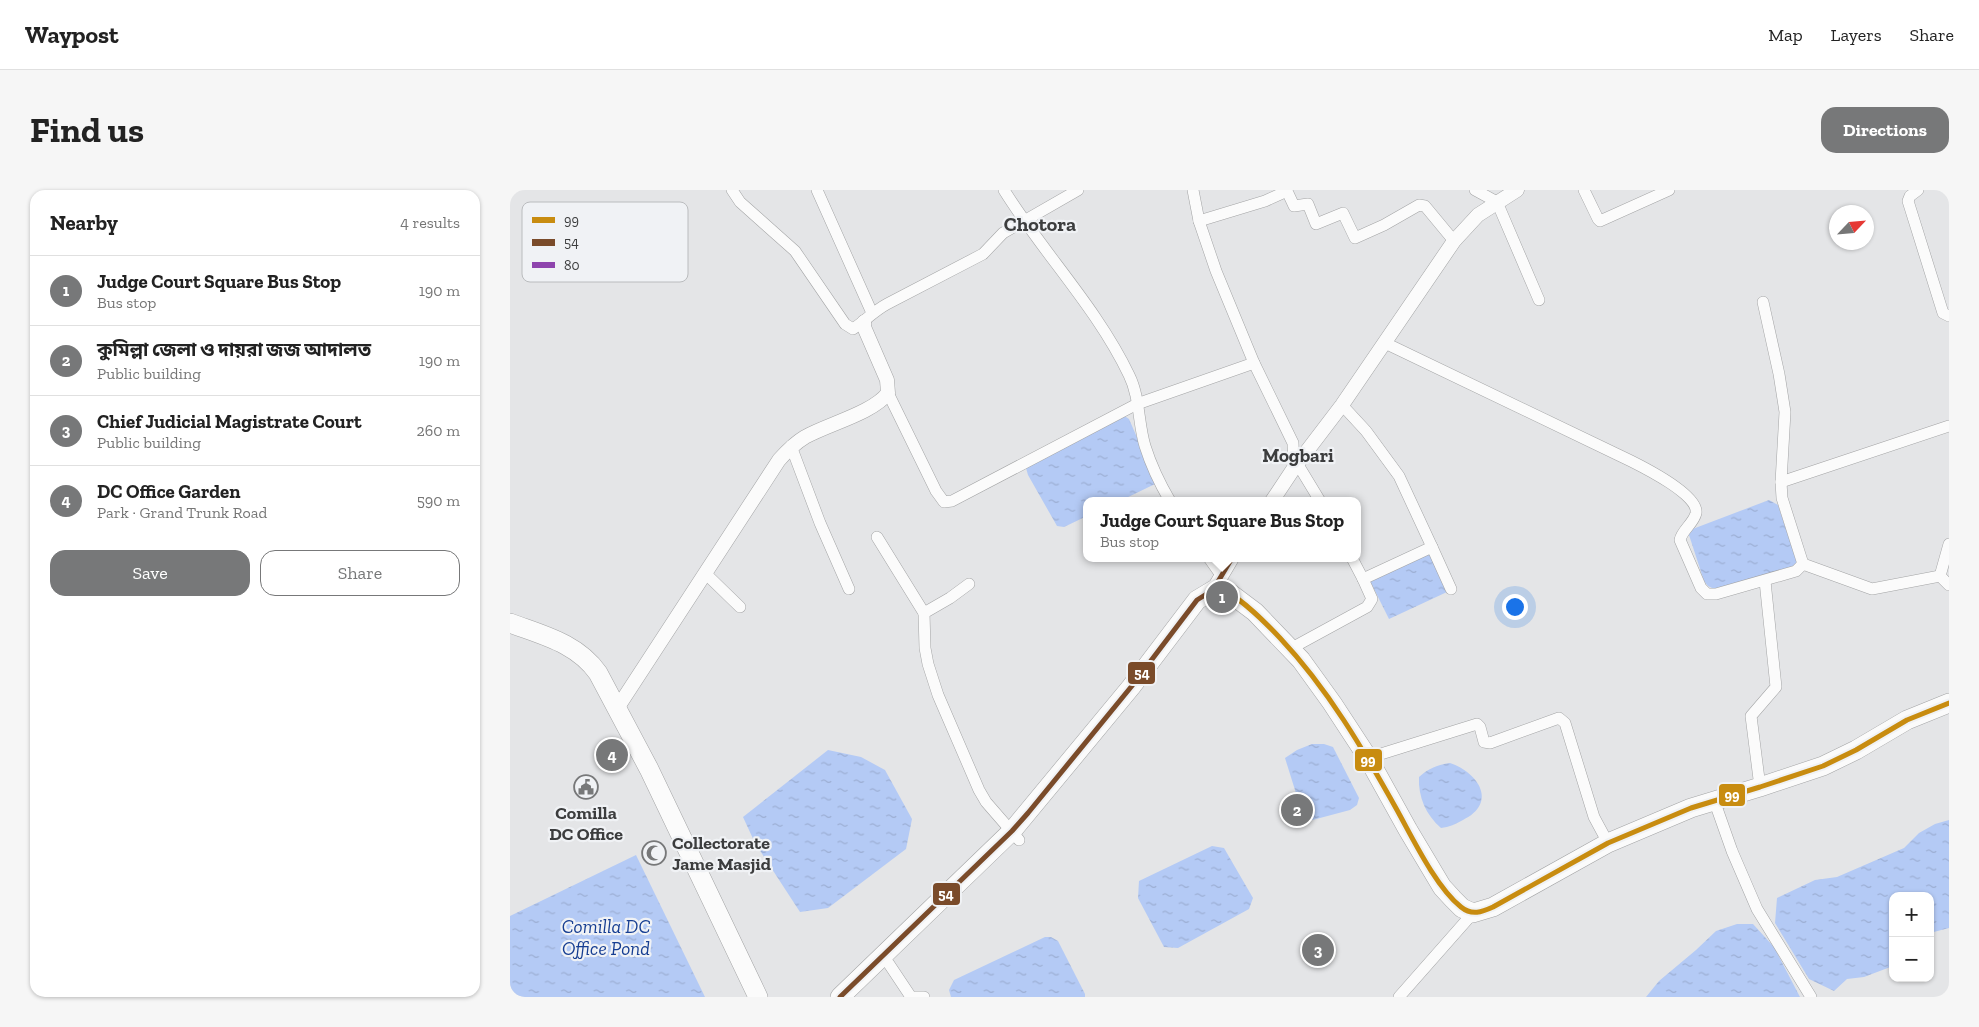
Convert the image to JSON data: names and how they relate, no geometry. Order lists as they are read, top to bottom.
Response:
{
  "districts": ["Chotora", "Mogbari"],
  "water": ["Comilla DC Office Pond"],
  "places": {
    "public building": ["Comilla DC Office"],
    "mosque": ["Collectorate Jame Masjid"]
  },
  "lines": ["transit line 54", "transit line 99"],
  "legend": ["99", "54", "80"],
  "north": "top right",
  "page": {
    "header": "Waypost",
    "nav": ["Map", "Layers", "Share"],
    "buttons": [
      "Directions",
      ["Save", "Share"]
    ],
    "title": "Find us",
    "heading": ["Nearby", "4 results"],
    "list": [
      {
        "mark": "1",
        "name": "Judge Court Square Bus Stop",
        "note": "Bus stop",
        "value": "190 m"
      },
      {
        "mark": "2",
        "name": "কুমিল্লা জেলা ও দায়রা জজ আদালত",
        "note": "Public building",
        "value": "190 m"
      },
      {
        "mark": "3",
        "name": "Chief Judicial Magistrate Court",
        "note": "Public building",
        "value": "260 m"
      },
      {
        "mark": "4",
        "name": "DC Office Garden",
        "note": "Park · Grand Trunk Road",
        "value": "590 m"
      }
    ],
    "popup": ["Judge Court Square Bus Stop", "Bus stop"],
    "pins": [
      "1",
      "4",
      "2",
      "3"
    ],
    "map_buttons": ["+", "−"]
  }
}
